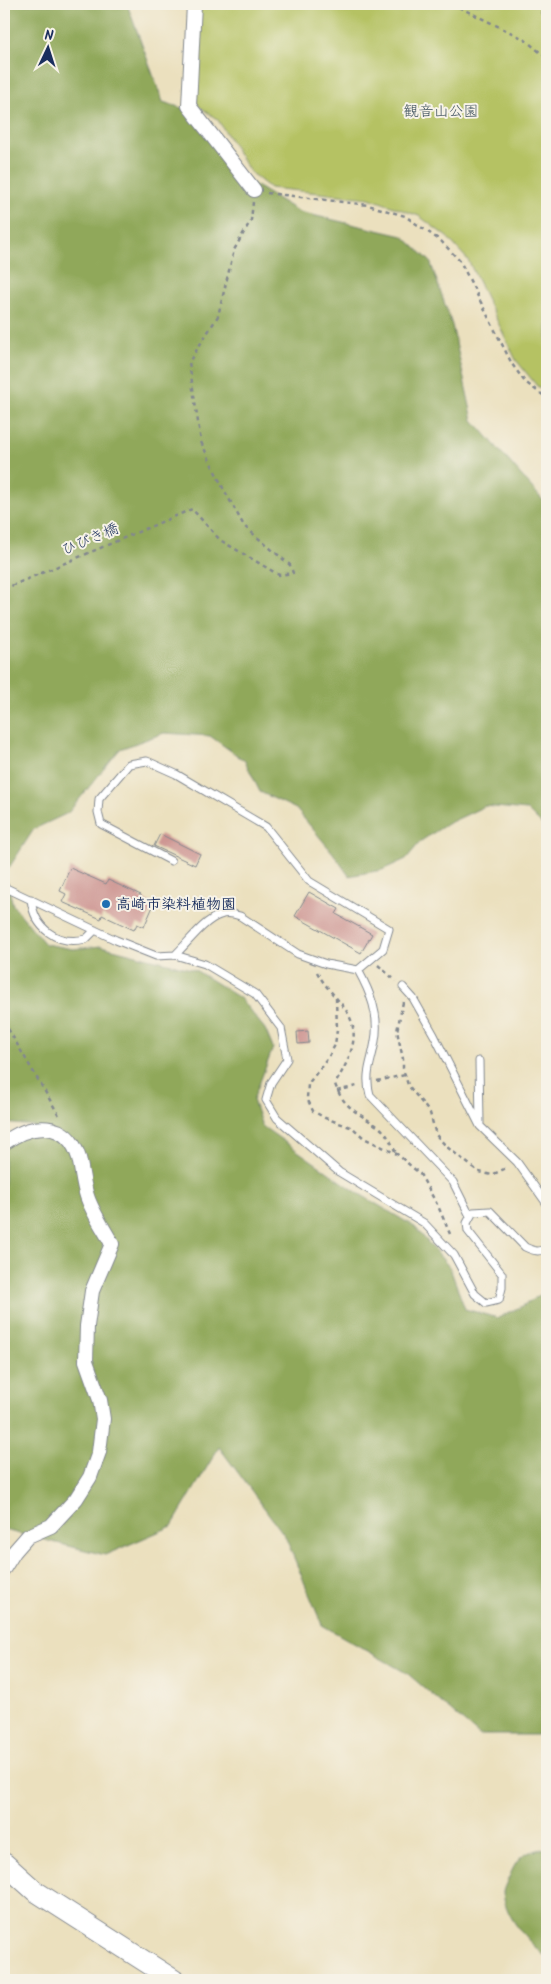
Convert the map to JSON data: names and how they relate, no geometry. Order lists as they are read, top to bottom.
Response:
{
  "streets": {
    "path": ["ひびき橋"]
  },
  "parks": ["観音山公園"],
  "places": ["高崎市染料植物園"],
  "north": "top"
}
